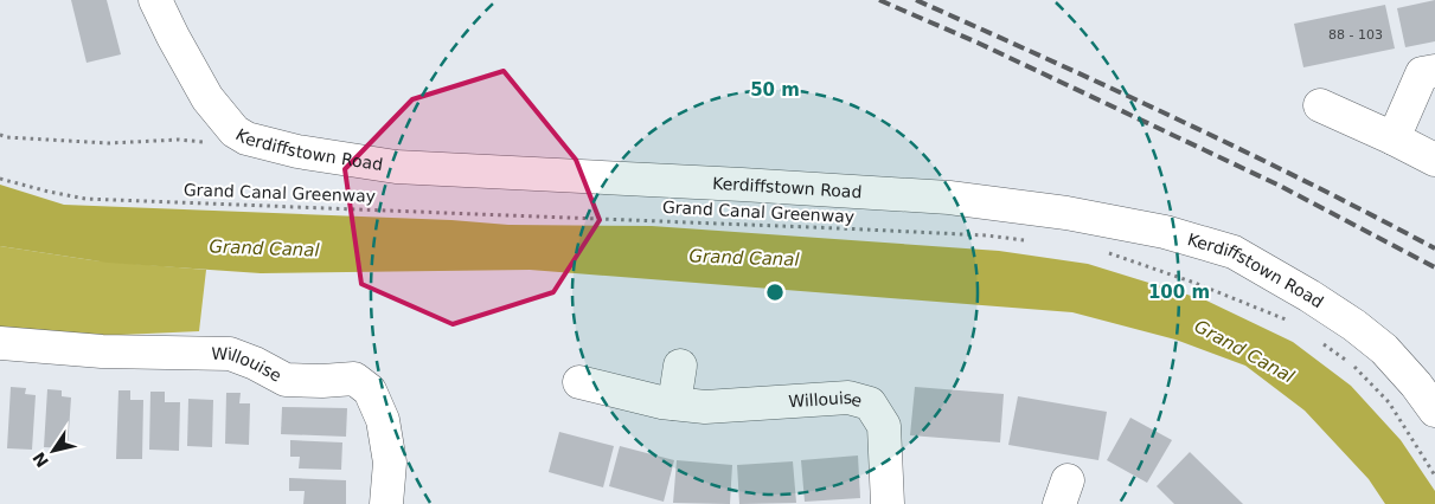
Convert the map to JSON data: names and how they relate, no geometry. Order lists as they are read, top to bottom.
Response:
{
  "streets": {
    "street": ["Kerdiffstown Road", "Willouise"],
    "path": ["Grand Canal Greenway"]
  },
  "water": ["Grand Canal"],
  "house_numbers": ["88 - 103"],
  "north": "bottom left",
  "rings": ["50 m", "100 m"]
}
